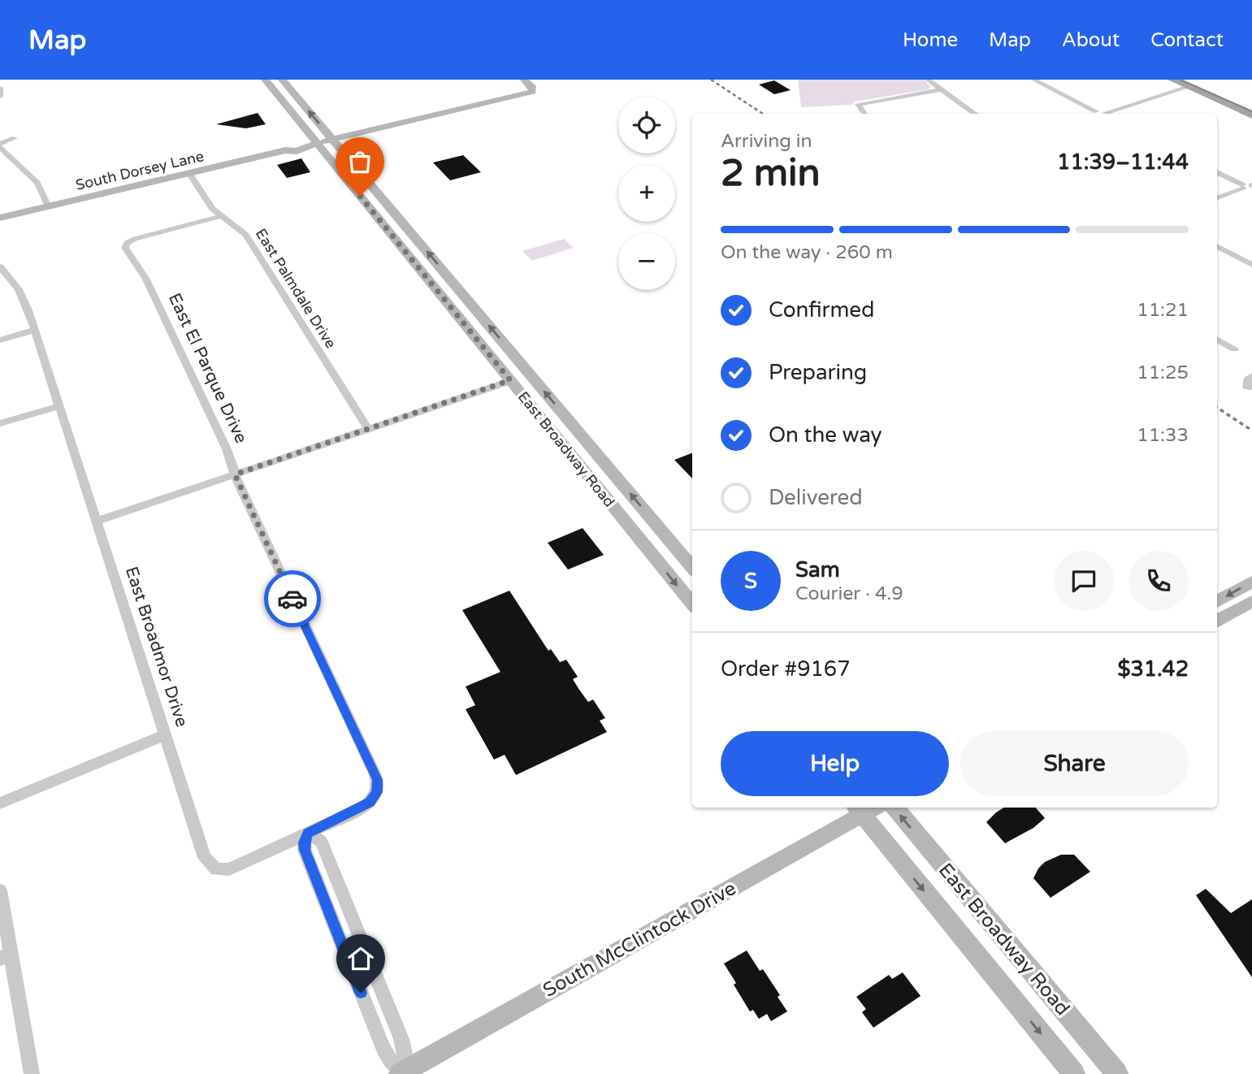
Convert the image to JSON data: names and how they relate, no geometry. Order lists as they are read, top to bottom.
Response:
{
  "streets": {
    "main road": ["South Dorsey Lane", "East Broadway Road", "South McClintock Drive"],
    "street": ["East Palmdale Drive", "East El Parque Drive", "East Broadmor Drive"]
  },
  "crossings": [
    ["South Dorsey Lane", "East Palmdale Drive"],
    ["South Dorsey Lane", "East Broadway Road"],
    ["East Palmdale Drive", "East El Parque Drive"],
    ["East El Parque Drive", "East Broadmor Drive"],
    ["East Broadway Road", "South McClintock Drive"]
  ],
  "page": {
    "header": "Map",
    "nav": [
      "Home",
      "Map",
      "About",
      "Contact"
    ],
    "map_buttons": ["+", "−"],
    "heading": ["2 min", "Arriving in", "11:39–11:44"],
    "panel": [
      "Sam",
      "Courier · 4.9",
      "Order #9167",
      "$31.42"
    ],
    "bar": "On the way · 260 m",
    "list": [
      ["Confirmed", "11:21"],
      ["Preparing", "11:25"],
      ["On the way", "11:33"],
      "Delivered"
    ],
    "round": "S",
    "buttons": ["Help", "Share"]
  }
}
